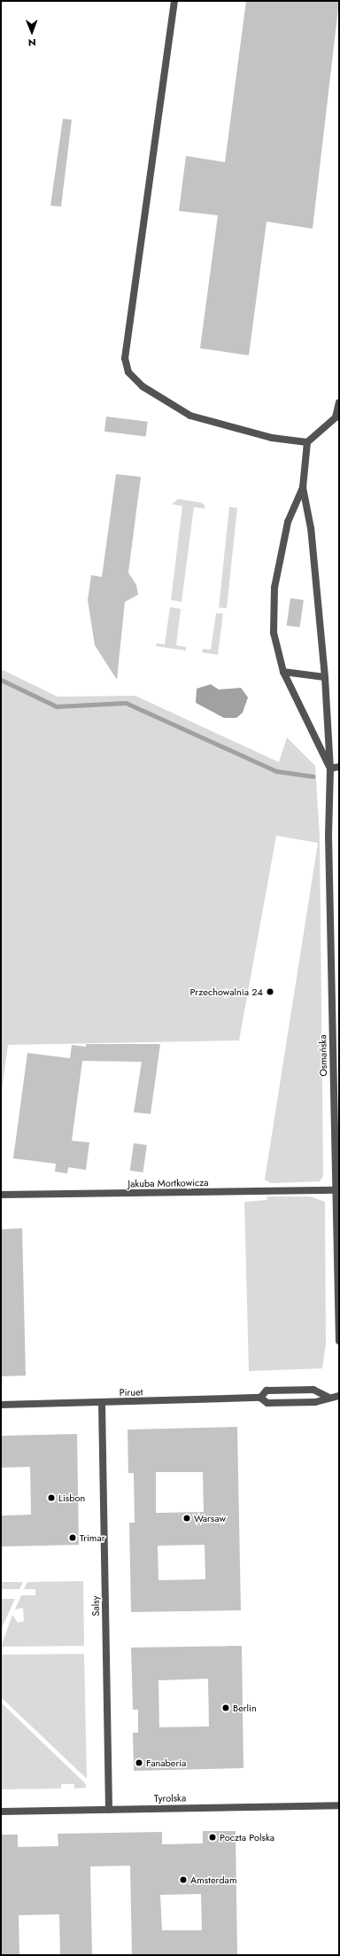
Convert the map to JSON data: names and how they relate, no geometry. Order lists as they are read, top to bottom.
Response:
{
  "streets": {
    "street": [
      "Osmańska",
      "Jakuba Mortkowicza",
      "Piruet",
      "Salsy",
      "Tyrolska"
    ]
  },
  "crossings": [
    ["Osmańska", "Jakuba Mortkowicza"],
    ["Piruet", "Salsy"],
    ["Salsy", "Tyrolska"]
  ],
  "places": [
    "Przechowalnia 24",
    "Lisbon",
    "Warsaw",
    "Trimar",
    "Berlin",
    "Fanaberia",
    "Poczta Polska",
    "Amsterdam"
  ],
  "north": "bottom"
}
